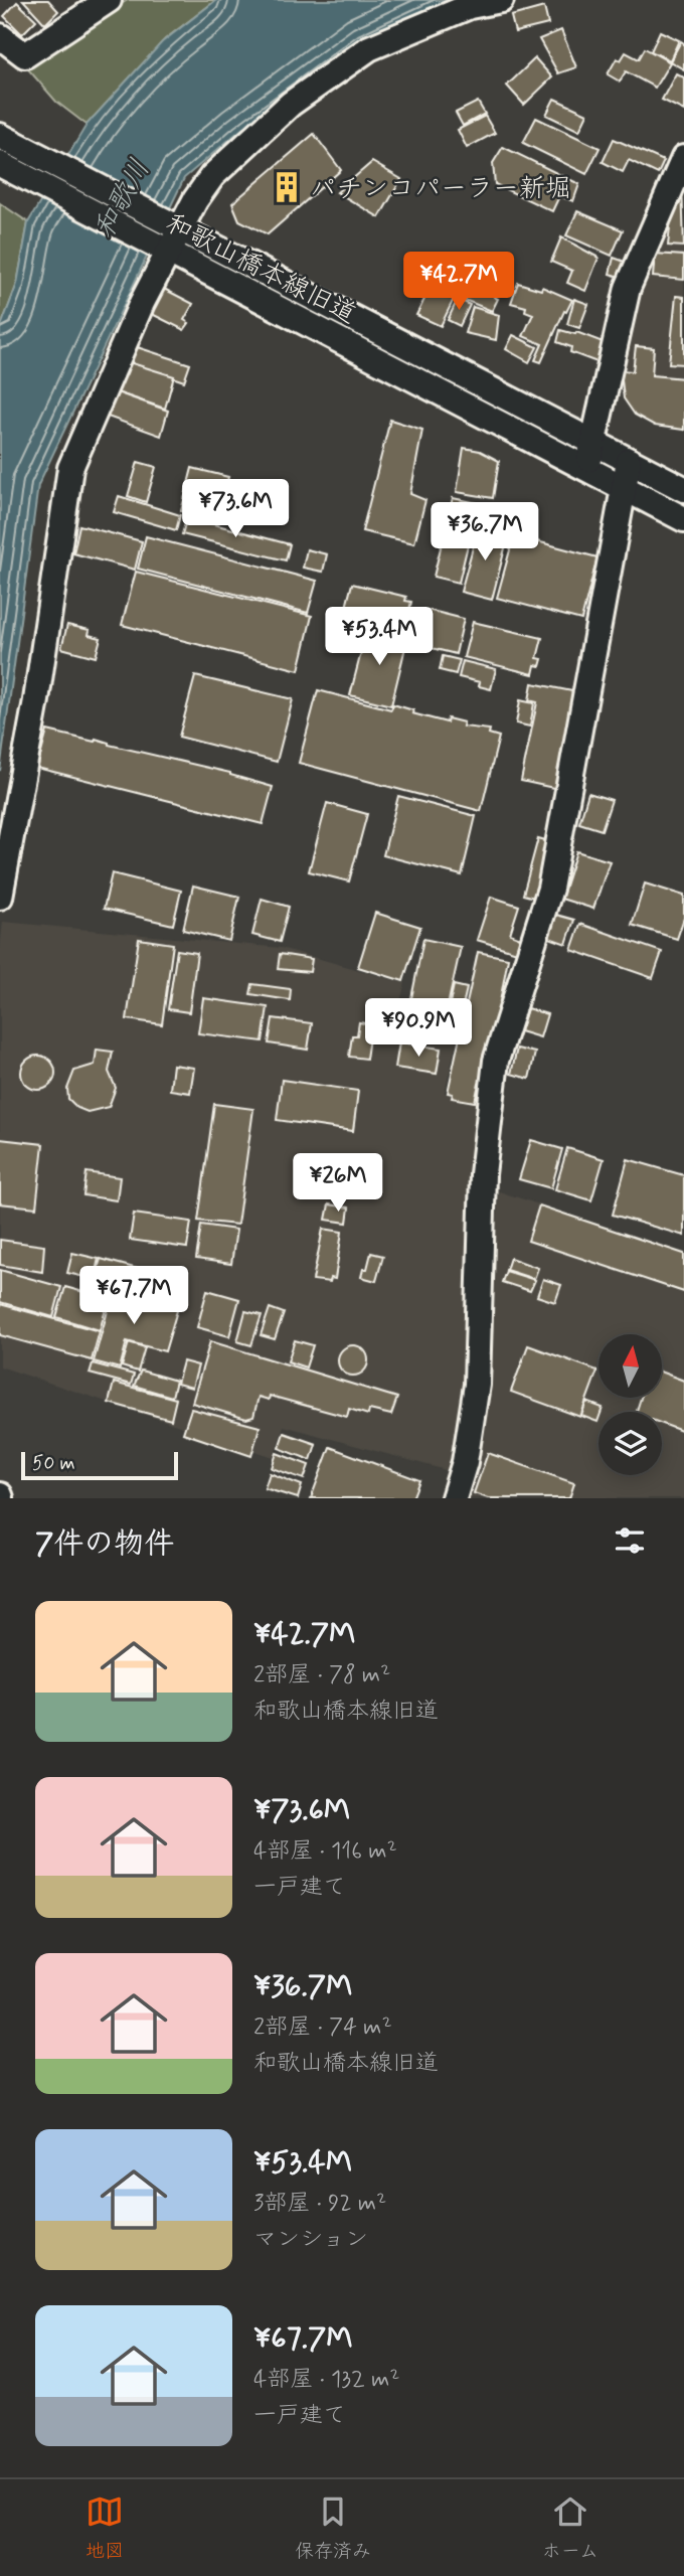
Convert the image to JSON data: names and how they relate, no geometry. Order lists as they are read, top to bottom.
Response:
{
  "streets": {
    "street": ["和歌山橋本線旧道"]
  },
  "water": ["和歌川"],
  "places": {
    "building": ["パチンコパーラー新堀"]
  },
  "scale_bar": "50 m",
  "north": "top",
  "page": {
    "price": [
      "¥42.7M",
      "¥73.6M",
      "¥36.7M",
      "¥53.4M",
      "¥90.9M",
      "¥26M",
      "¥67.7M"
    ],
    "scale": "50 m",
    "heading": "7件の物件",
    "list": [
      {
        "name": "¥42.7M",
        "note": "2部屋 · 78 m² · 和歌山橋本線旧道"
      },
      {
        "name": "¥73.6M",
        "note": "4部屋 · 116 m² · 一戸建て"
      },
      {
        "name": "¥36.7M",
        "note": "2部屋 · 74 m² · 和歌山橋本線旧道"
      },
      {
        "name": "¥53.4M",
        "note": "3部屋 · 92 m² · マンション"
      },
      {
        "name": "¥67.7M",
        "note": "4部屋 · 132 m² · 一戸建て"
      }
    ],
    "tabs": ["地図", "保存済み", "ホーム"]
  }
}
